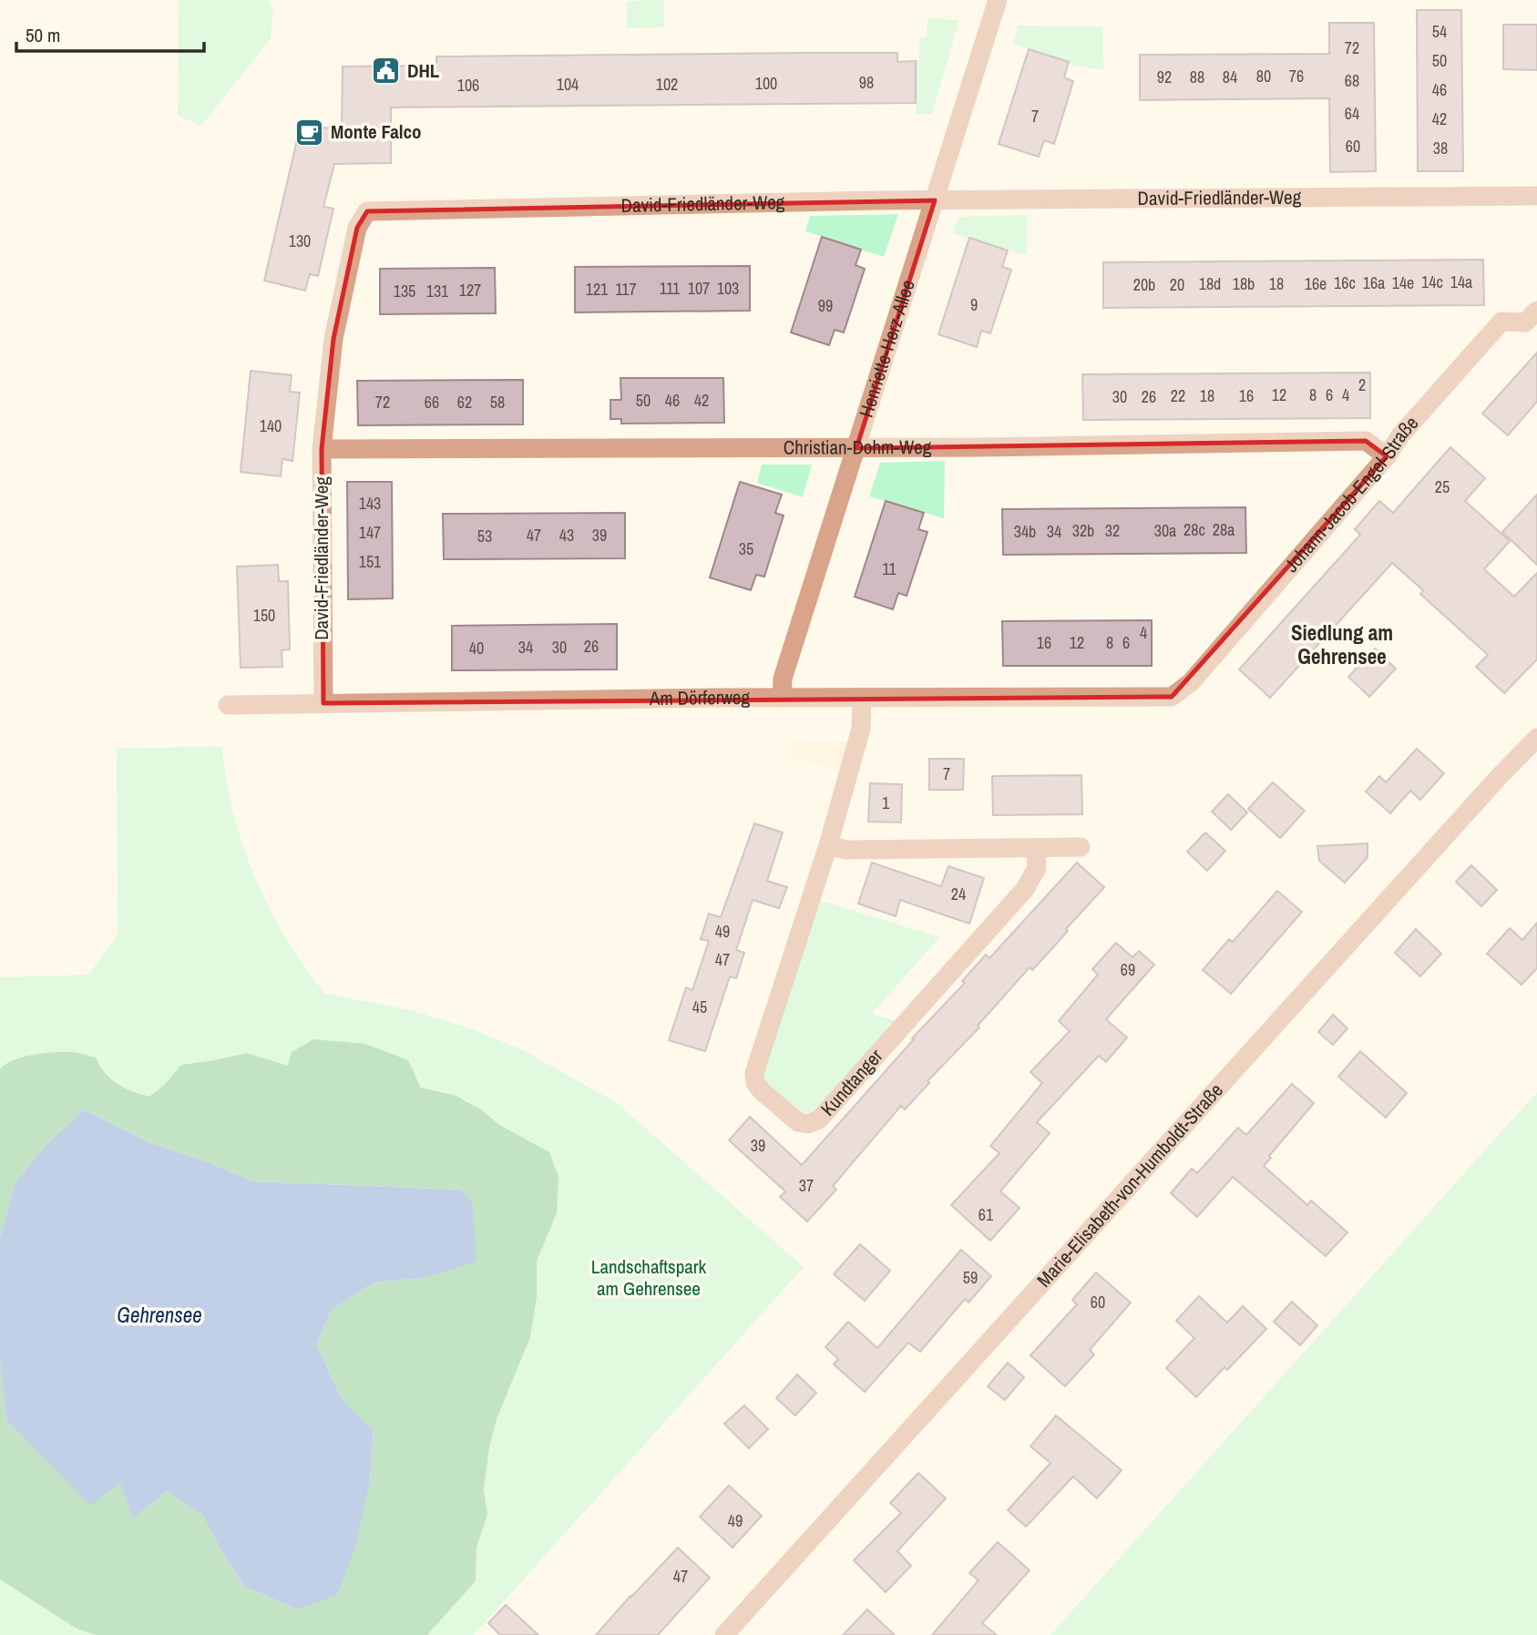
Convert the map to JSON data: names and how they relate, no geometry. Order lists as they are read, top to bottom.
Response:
{
  "streets": {
    "street": [
      "David-Friedländer-Weg",
      "Henriette-Herz-Allee",
      "Christian-Dohm-Weg",
      "Johann-Jacob-Engel-Straße",
      "Am Dörferweg",
      "Kundtanger",
      "Marie-Elisabeth-von-Humboldt-Straße"
    ]
  },
  "crossings": [
    ["David-Friedländer-Weg", "Henriette-Herz-Allee"],
    ["David-Friedländer-Weg", "Christian-Dohm-Weg"],
    ["David-Friedländer-Weg", "Am Dörferweg"],
    ["Henriette-Herz-Allee", "Christian-Dohm-Weg"],
    ["Henriette-Herz-Allee", "Am Dörferweg"],
    ["Christian-Dohm-Weg", "Johann-Jacob-Engel-Straße"],
    ["Johann-Jacob-Engel-Straße", "Am Dörferweg"],
    ["Am Dörferweg", "Kundtanger"]
  ],
  "districts": ["Siedlung am Gehrensee"],
  "water": ["Gehrensee"],
  "parks": ["Landschaftspark am Gehrensee"],
  "places": {
    "public building": ["DHL"],
    "cafe": ["Monte Falco"]
  },
  "house_numbers": [
    "54",
    "72",
    "50",
    "80",
    "76",
    "92",
    "88",
    "84",
    "68",
    "98",
    "100",
    "104",
    "102",
    "106",
    "46",
    "64",
    "7",
    "42",
    "60",
    "38",
    "130",
    "14c",
    "14a",
    "16c",
    "16a",
    "14e",
    "18d",
    "18b",
    "18",
    "16e",
    "20b",
    "20",
    "111",
    "107",
    "103",
    "121",
    "117",
    "127",
    "135",
    "131",
    "9",
    "99",
    "2",
    "12",
    "8",
    "6",
    "4",
    "22",
    "18",
    "16",
    "30",
    "26",
    "50",
    "46",
    "42",
    "72",
    "66",
    "62",
    "58",
    "140",
    "25",
    "143",
    "28c",
    "28a",
    "32b",
    "32",
    "30a",
    "34b",
    "34",
    "147",
    "47",
    "43",
    "39",
    "53",
    "35",
    "151",
    "11",
    "150",
    "4",
    "16",
    "12",
    "8",
    "6",
    "26",
    "34",
    "30",
    "40",
    "7",
    "1",
    "24",
    "49",
    "47",
    "69",
    "45",
    "39",
    "37",
    "61",
    "59",
    "60",
    "49",
    "47"
  ],
  "scale_bar": "50 m"
}
